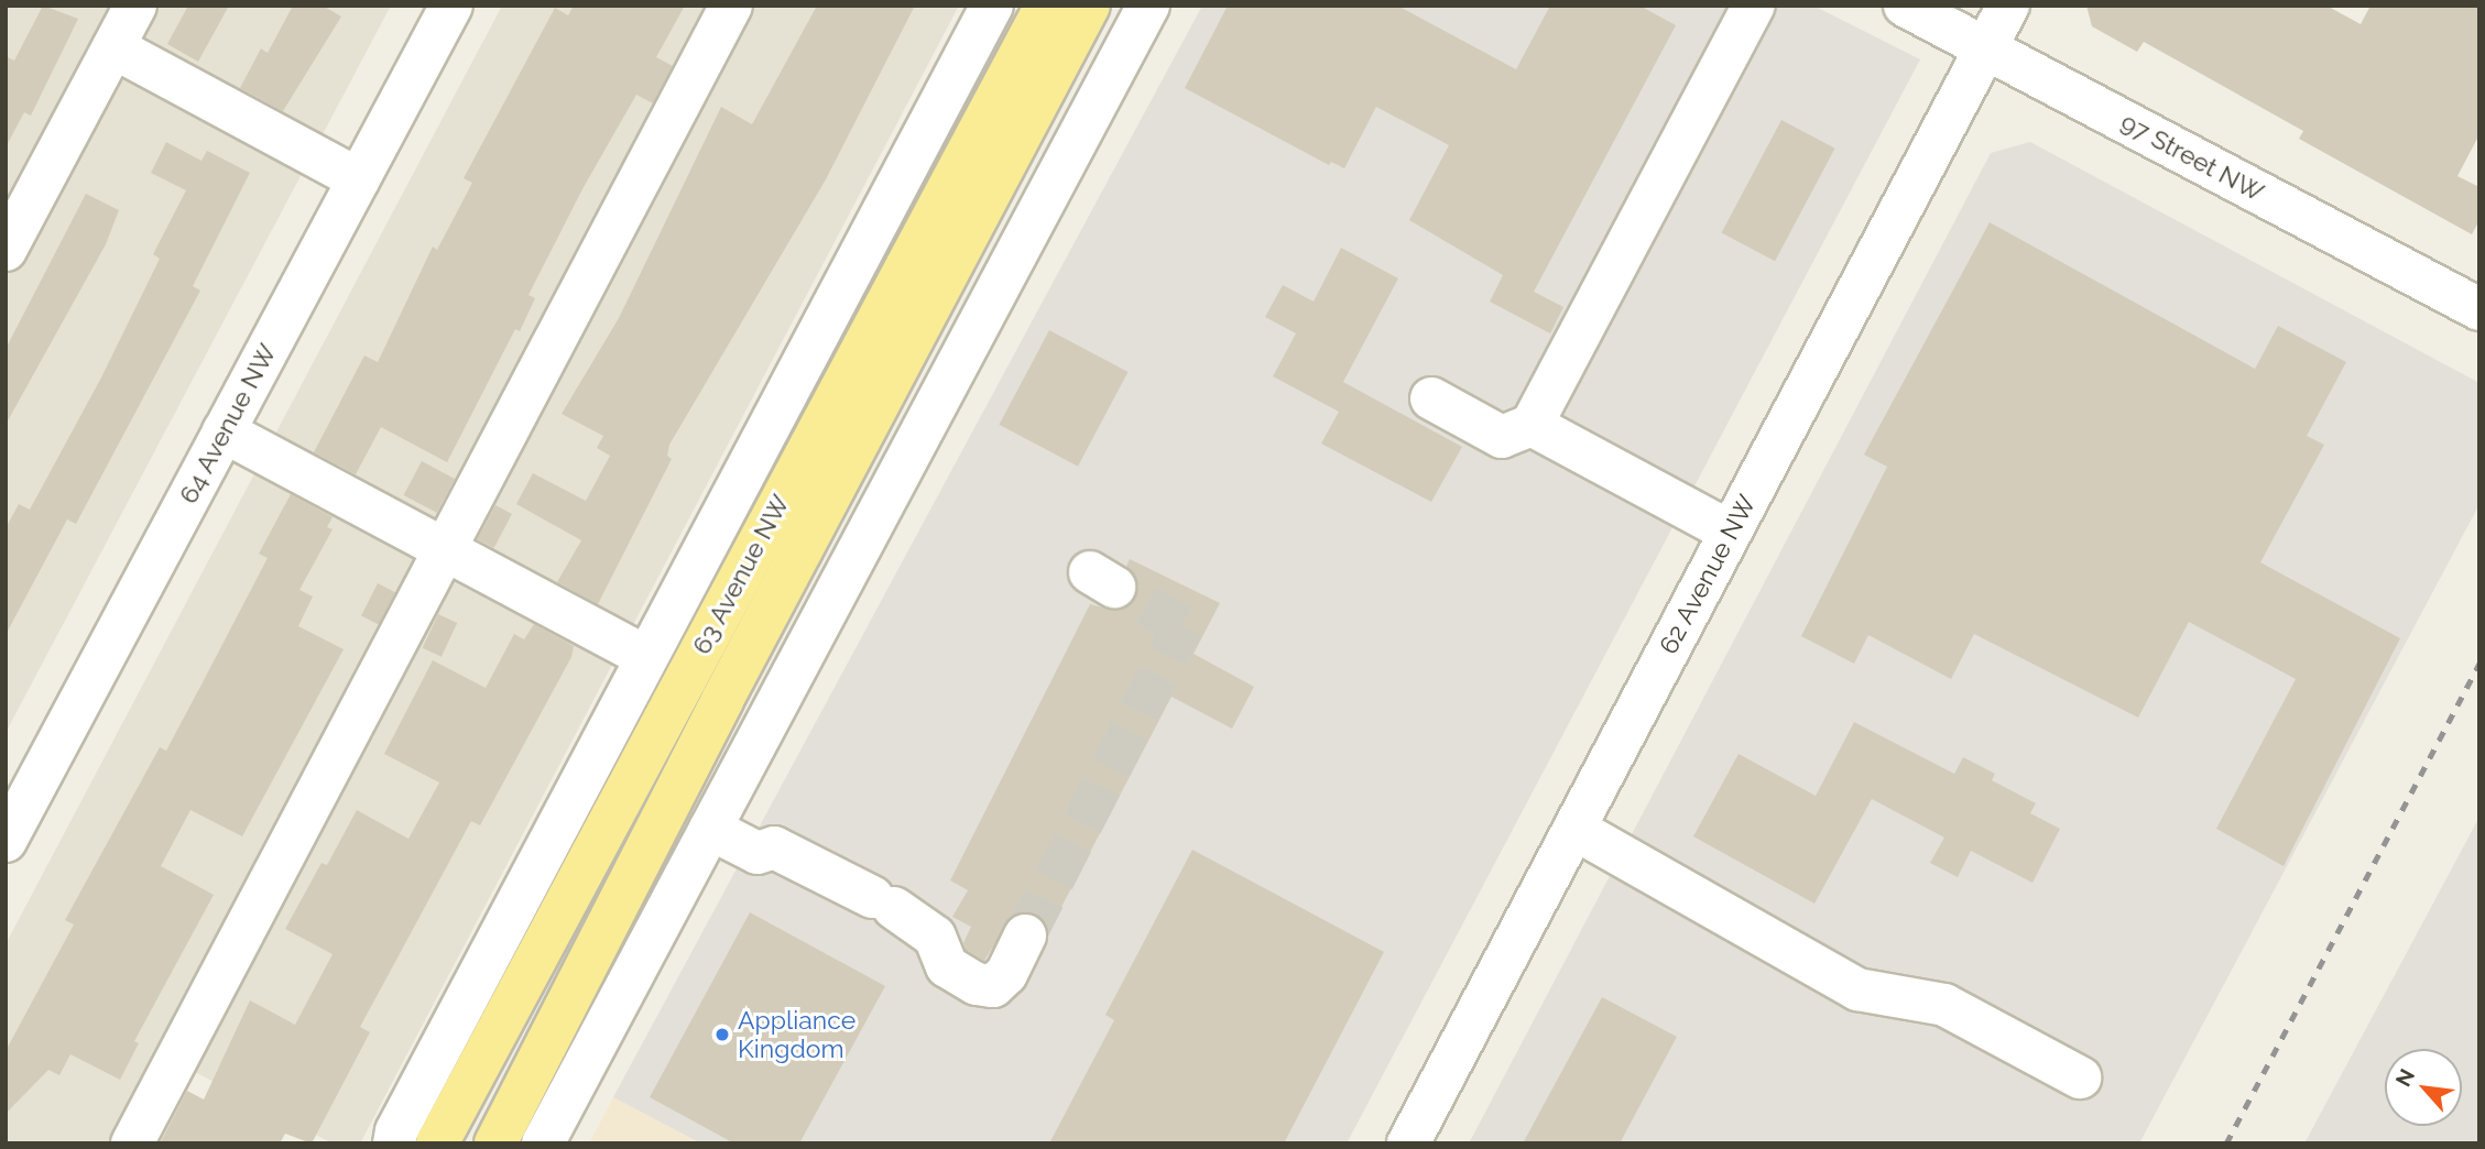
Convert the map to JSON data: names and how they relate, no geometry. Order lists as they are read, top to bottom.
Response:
{
  "streets": {
    "main road": ["63 Avenue NW"],
    "street": ["97 Street NW", "64 Avenue NW", "62 Avenue NW"]
  },
  "crossings": [
    ["97 Street NW", "62 Avenue NW"]
  ],
  "places": ["Appliance Kingdom"],
  "north": "top left"
}
